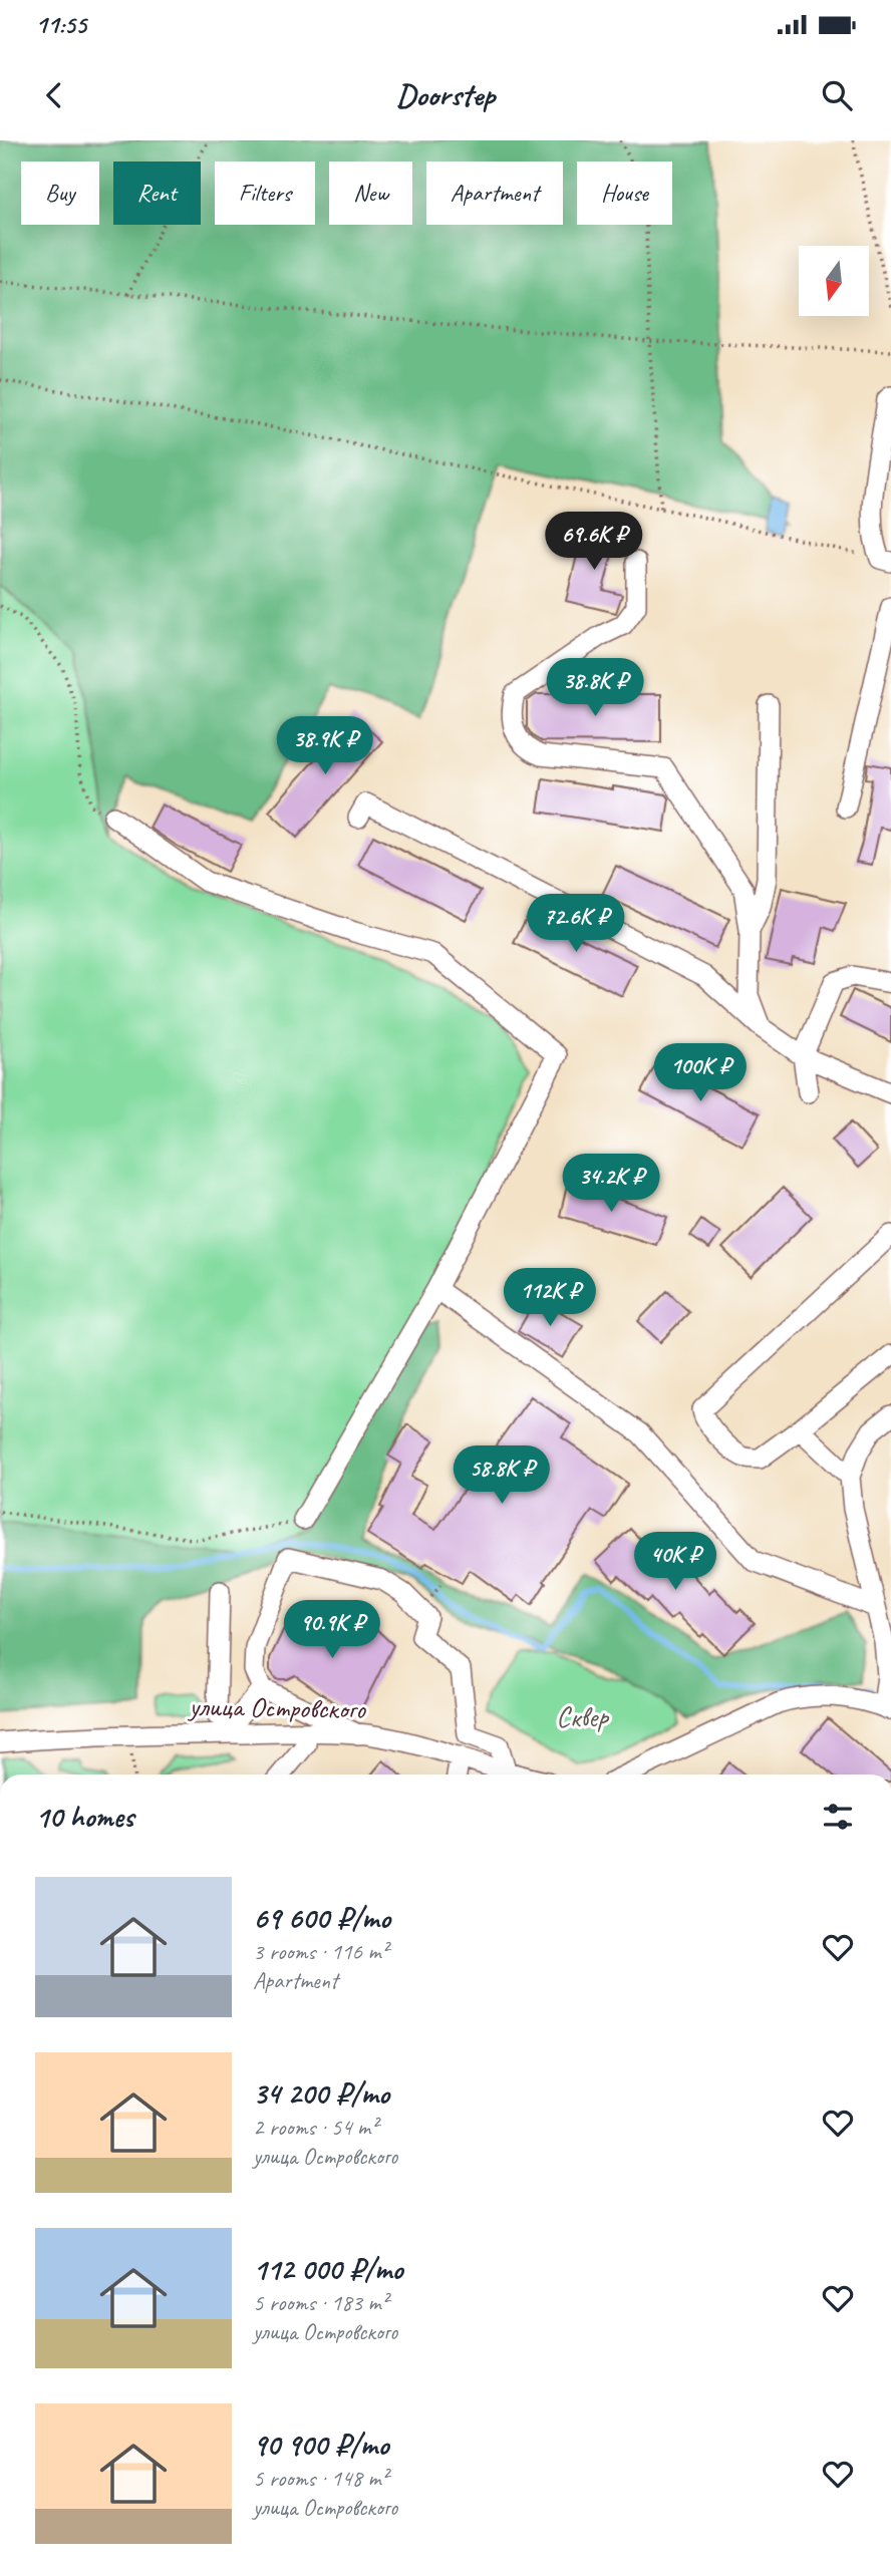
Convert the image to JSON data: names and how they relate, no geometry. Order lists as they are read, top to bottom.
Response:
{
  "streets": {
    "street": ["улица Островского"]
  },
  "parks": ["Сквер"],
  "north": "bottom",
  "page": {
    "status": "11:55",
    "header": "Doorstep",
    "chip": [
      "Buy",
      "Rent",
      "Filters",
      "New",
      "Apartment",
      "House"
    ],
    "price": [
      "69.6K ₽",
      "38.8K ₽",
      "38.9K ₽",
      "72.6K ₽",
      "100K ₽",
      "34.2K ₽",
      "112K ₽",
      "58.8K ₽",
      "40K ₽",
      "90.9K ₽"
    ],
    "heading": "10 homes",
    "list": [
      {
        "name": "69 600 ₽/mo",
        "note": "3 rooms · 116 m² · Apartment"
      },
      {
        "name": "34 200 ₽/mo",
        "note": "2 rooms · 54 m² · улица Островского"
      },
      {
        "name": "112 000 ₽/mo",
        "note": "5 rooms · 183 m² · улица Островского"
      },
      {
        "name": "90 900 ₽/mo",
        "note": "5 rooms · 148 m² · улица Островского"
      }
    ]
  }
}
